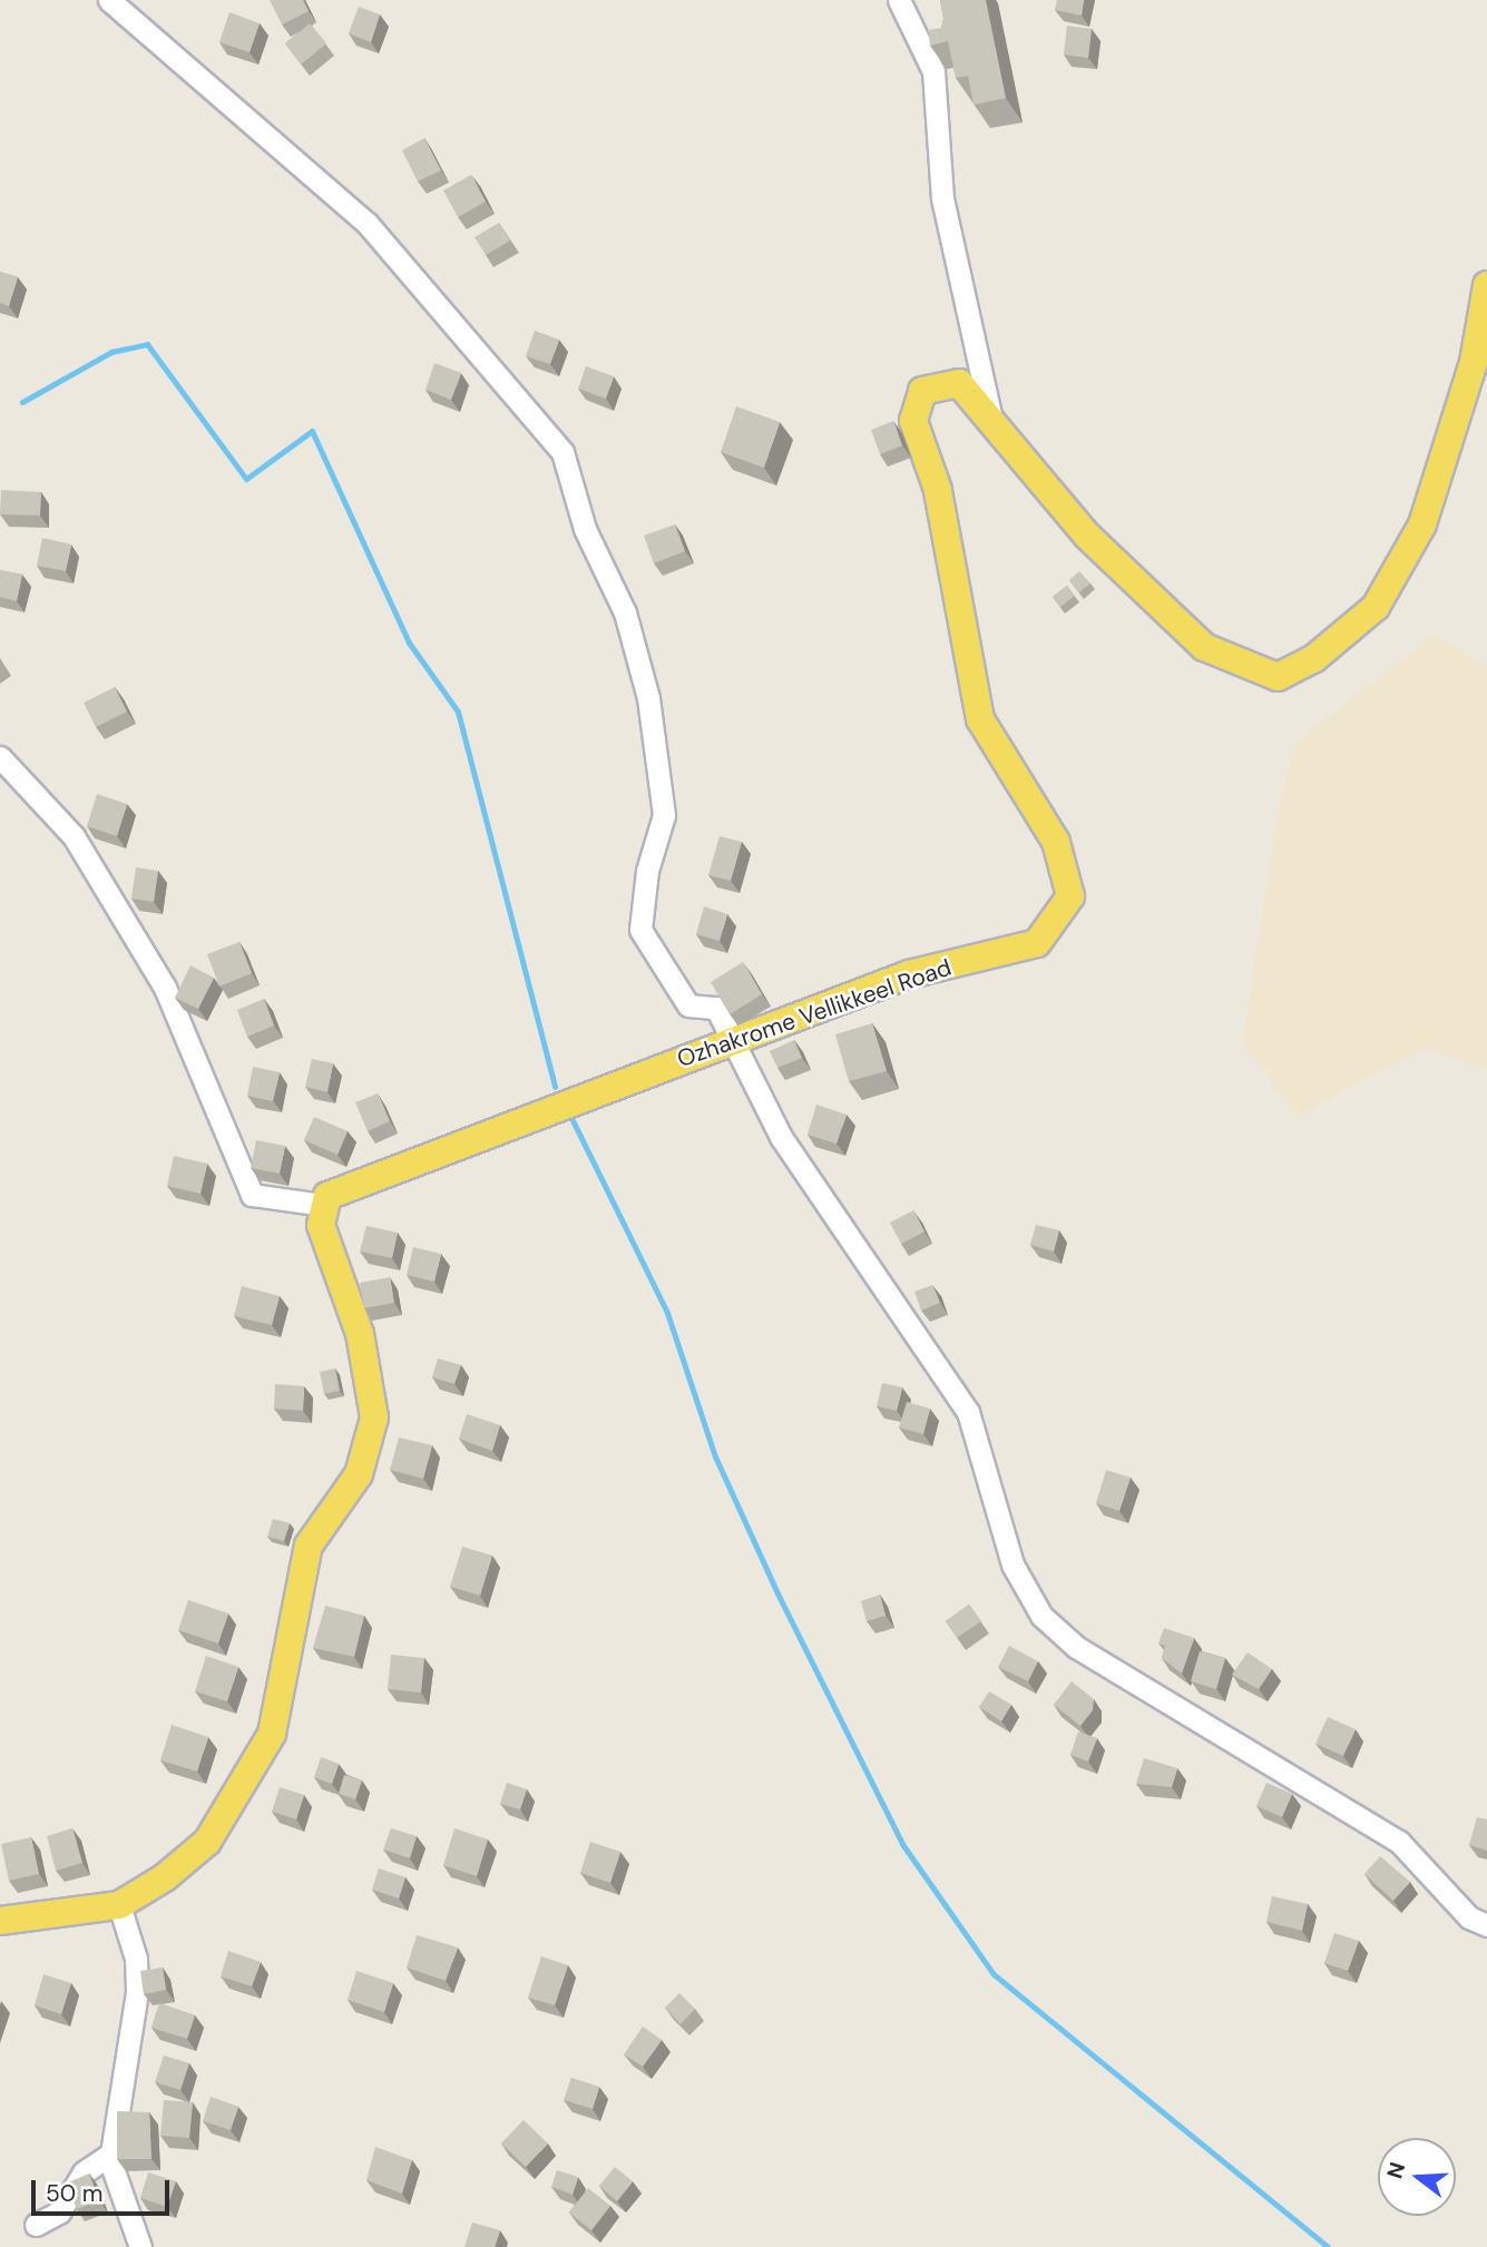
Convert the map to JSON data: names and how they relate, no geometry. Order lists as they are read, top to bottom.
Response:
{
  "streets": {
    "main road": ["Ozhakrome Vellikkeel Road"]
  },
  "scale_bar": "50 m",
  "north": "left"
}
